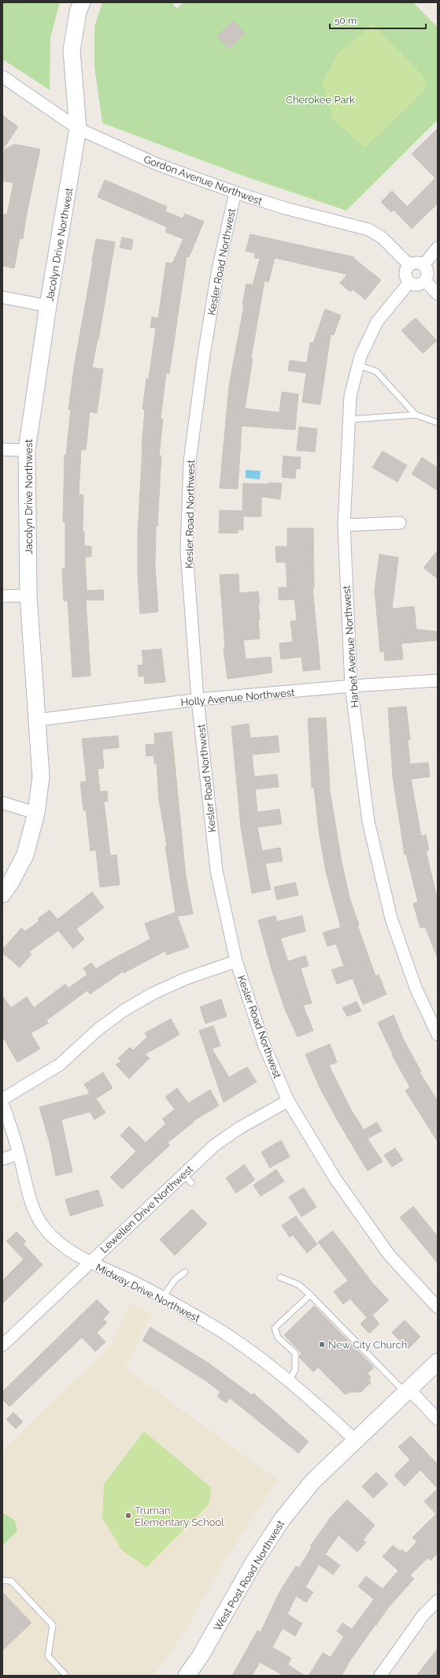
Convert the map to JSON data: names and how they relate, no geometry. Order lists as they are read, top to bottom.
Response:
{
  "streets": {
    "street": [
      "Gordon Avenue Northwest",
      "Jacolyn Drive Northwest",
      "Kesler Road Northwest",
      "Harbet Avenue Northwest",
      "Holly Avenue Northwest",
      "Lewellen Drive Northwest",
      "Midway Drive Northwest",
      "West Post Road Northwest"
    ]
  },
  "crossings": [
    ["Gordon Avenue Northwest", "Jacolyn Drive Northwest"],
    ["Gordon Avenue Northwest", "Kesler Road Northwest"],
    ["Gordon Avenue Northwest", "Harbet Avenue Northwest"],
    ["Jacolyn Drive Northwest", "Holly Avenue Northwest"],
    ["Kesler Road Northwest", "Holly Avenue Northwest"],
    ["Kesler Road Northwest", "Lewellen Drive Northwest"],
    ["Harbet Avenue Northwest", "Holly Avenue Northwest"],
    ["Lewellen Drive Northwest", "Midway Drive Northwest"],
    ["Midway Drive Northwest", "West Post Road Northwest"]
  ],
  "parks": ["Cherokee Park"],
  "places": ["New City Church", "Truman Elementary School"],
  "scale_bar": "50 m"
}
